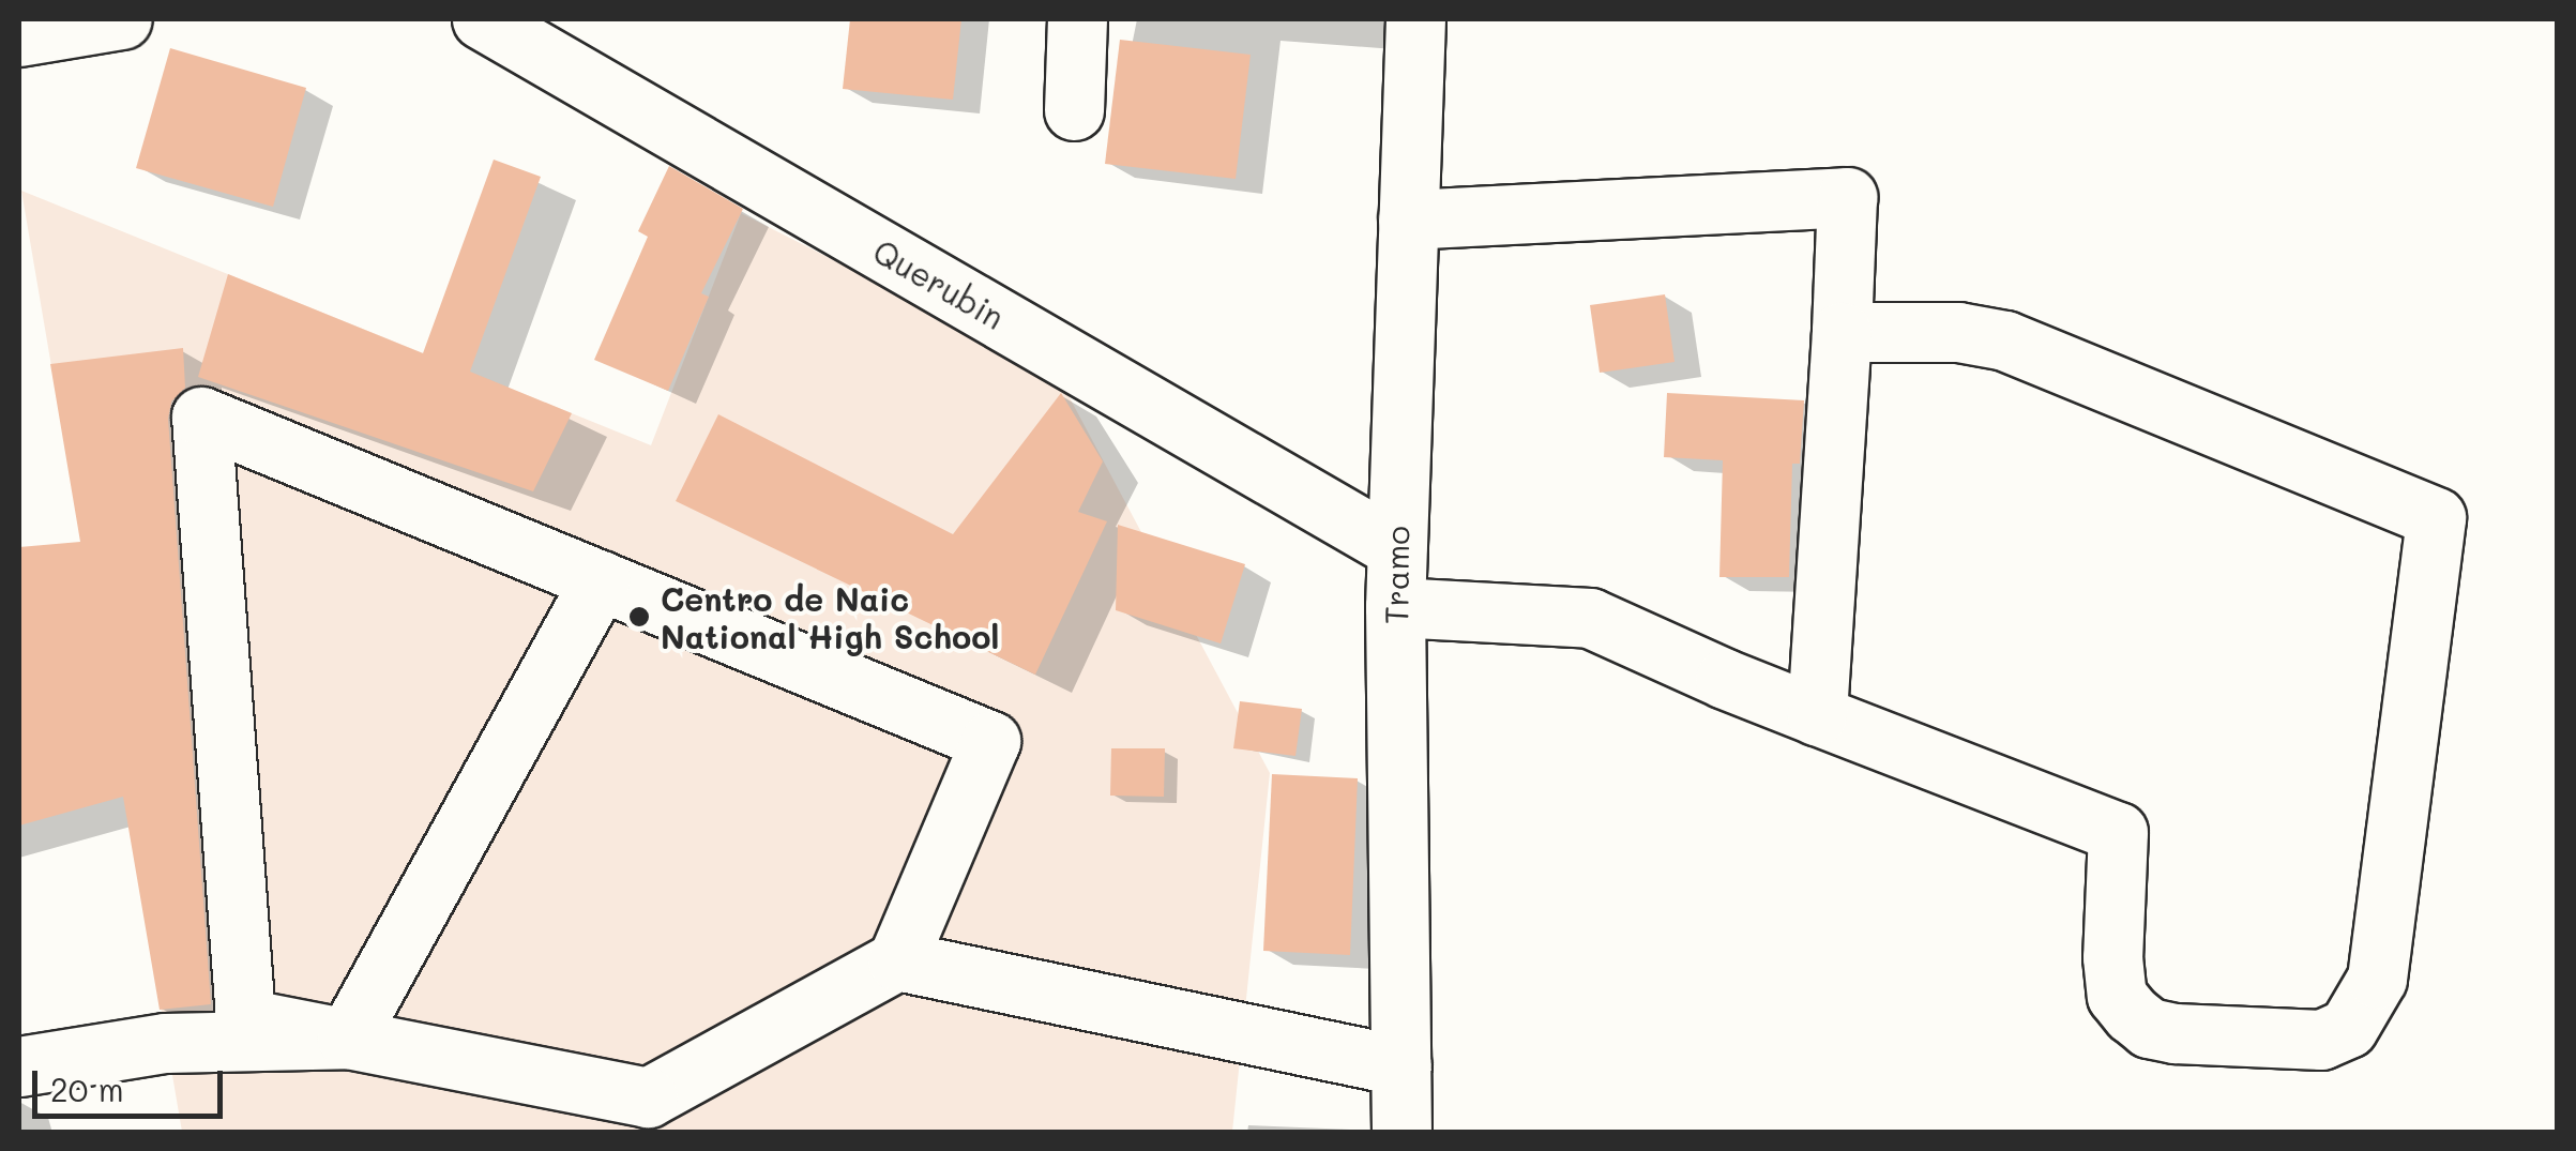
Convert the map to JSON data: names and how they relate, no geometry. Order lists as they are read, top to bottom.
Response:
{
  "streets": {
    "street": ["Querubin", "Tramo"]
  },
  "crossings": [
    ["Querubin", "Tramo"]
  ],
  "places": ["Centro de Naic National High School"],
  "scale_bar": "20 m"
}
